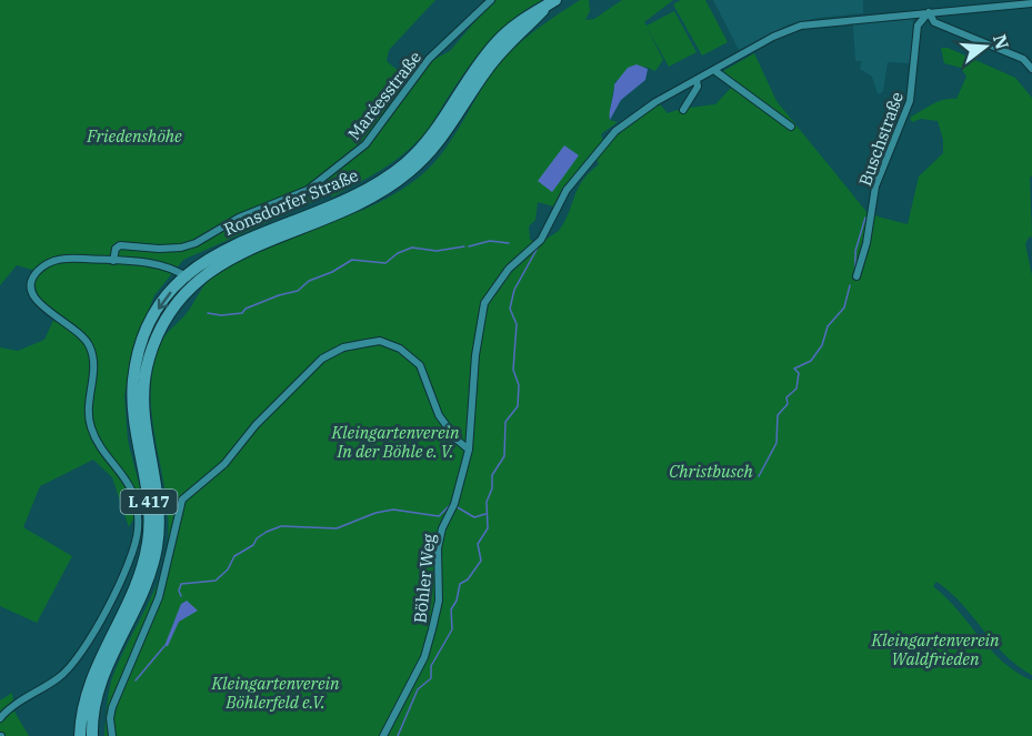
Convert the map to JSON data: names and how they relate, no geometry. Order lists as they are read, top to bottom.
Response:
{
  "streets": {
    "main road": ["Ronsdorfer Straße", "L 417"],
    "street": ["Maréesstraße", "Buschstraße", "Böhler Weg"]
  },
  "parks": [
    "Friedenshöhe",
    "Kleingartenverein In der Böhle e. V.",
    "Christbusch",
    "Kleingartenverein Waldfrieden",
    "Kleingartenverein Böhlerfeld e.V."
  ],
  "north": "right"
}
